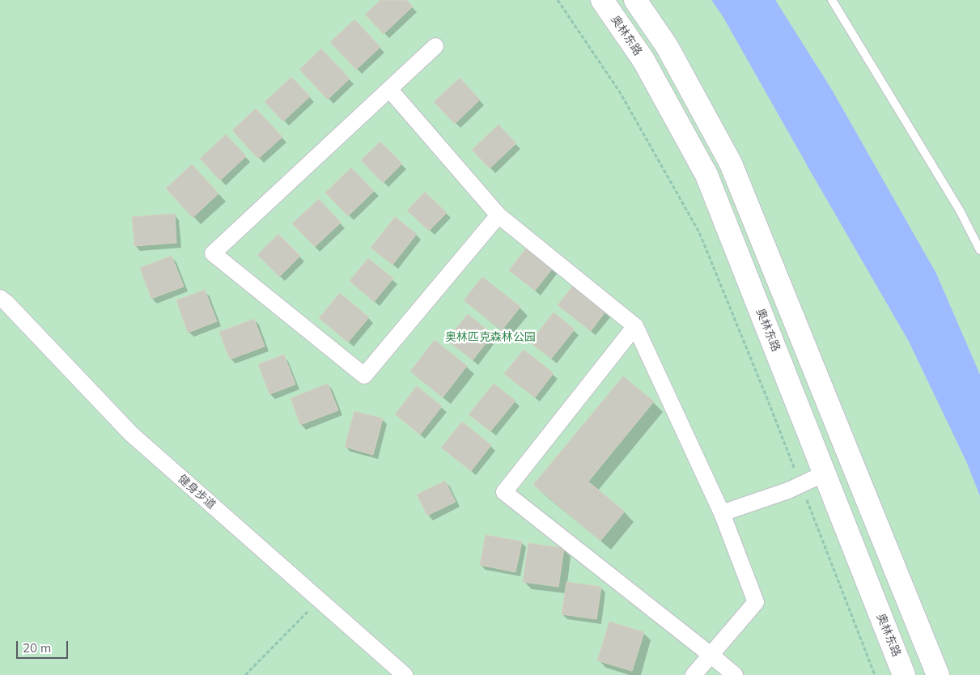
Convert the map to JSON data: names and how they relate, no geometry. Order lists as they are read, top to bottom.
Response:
{
  "streets": {
    "main road": ["奥林东路"],
    "street": ["健身步道"]
  },
  "parks": ["奥林匹克森林公园"],
  "scale_bar": "20 m"
}
